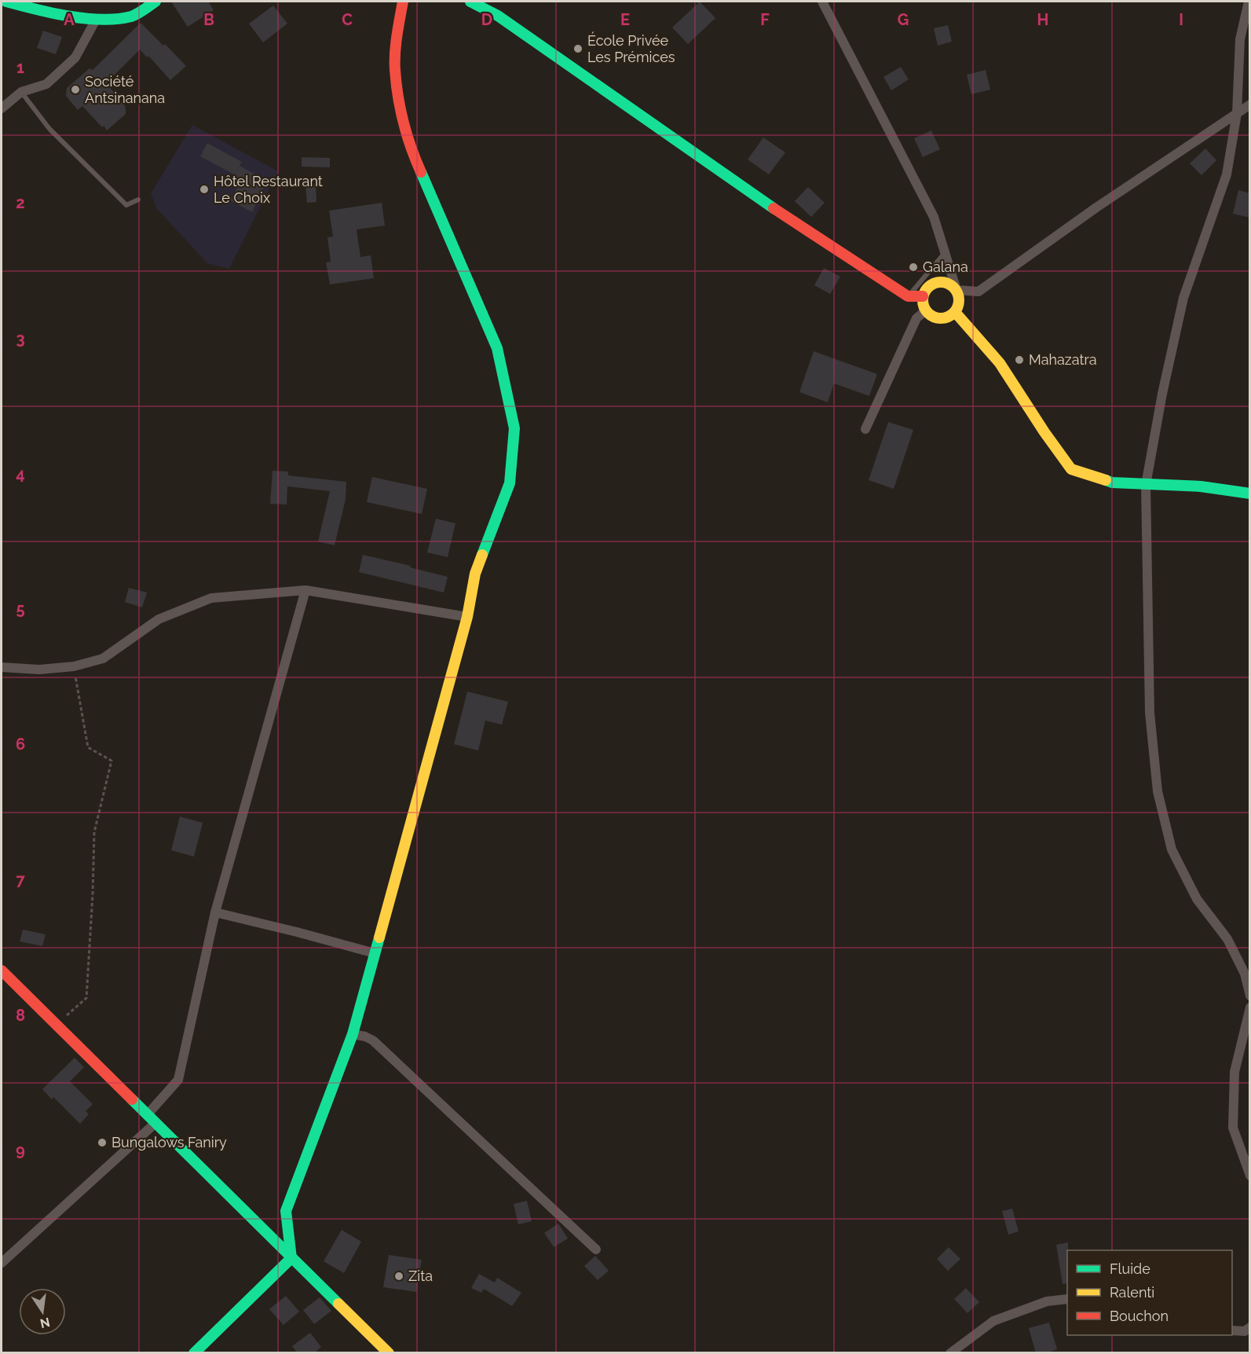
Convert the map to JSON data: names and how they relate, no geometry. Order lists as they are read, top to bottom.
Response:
{
  "places": [
    "École Privée Les Prémices",
    "Société Antsinanana",
    "Hôtel Restaurant Le Choix",
    "Galana",
    "Mahazatra",
    "Bungalows Faniry",
    "Zita"
  ],
  "legend": ["Fluide", "Ralenti", "Bouchon"],
  "north": "bottom",
  "grid": {
    "columns": [
      "A",
      "B",
      "C",
      "D",
      "E",
      "F",
      "G",
      "H",
      "I"
    ],
    "rows": [
      "1",
      "2",
      "3",
      "4",
      "5",
      "6",
      "7",
      "8",
      "9"
    ]
  }
}
